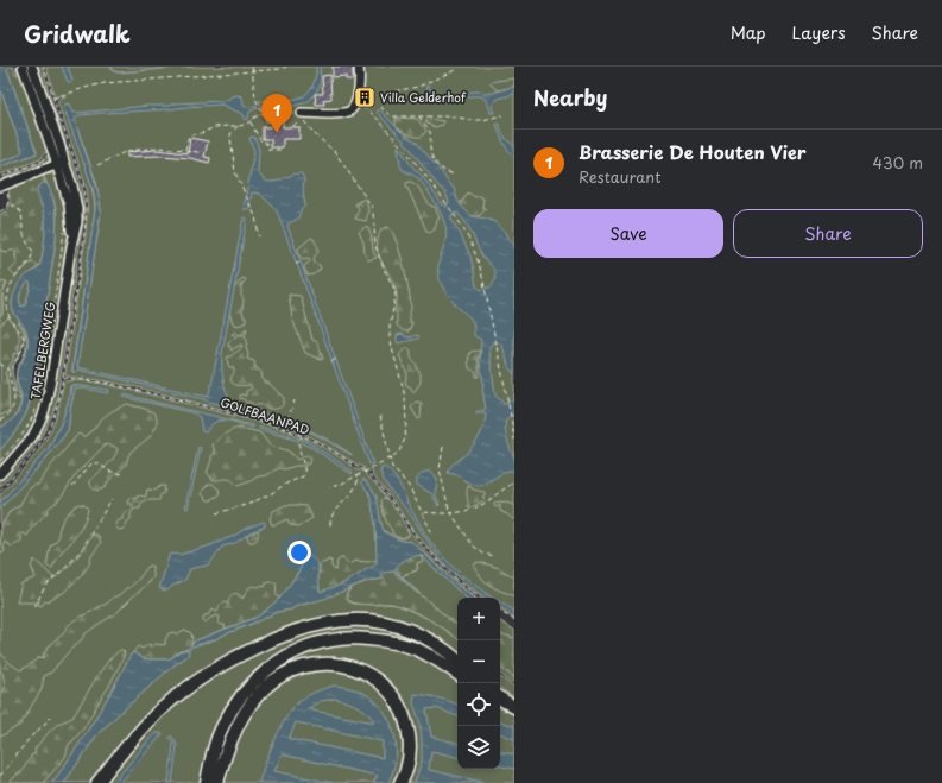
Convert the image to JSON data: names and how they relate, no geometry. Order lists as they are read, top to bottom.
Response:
{
  "streets": {
    "street": ["TAFELBERGWEG"],
    "path": ["GOLFBAANPAD"]
  },
  "places": {
    "building": ["Villa Gelderhof"]
  },
  "page": {
    "header": "Gridwalk",
    "nav": ["Map", "Layers", "Share"],
    "heading": "Nearby",
    "pins": "1",
    "list": [
      {
        "mark": "1",
        "name": "Brasserie De Houten Vier",
        "note": "Restaurant",
        "value": "430 m"
      }
    ],
    "buttons": ["Save", "Share"],
    "map_buttons": ["+", "−"]
  }
}
